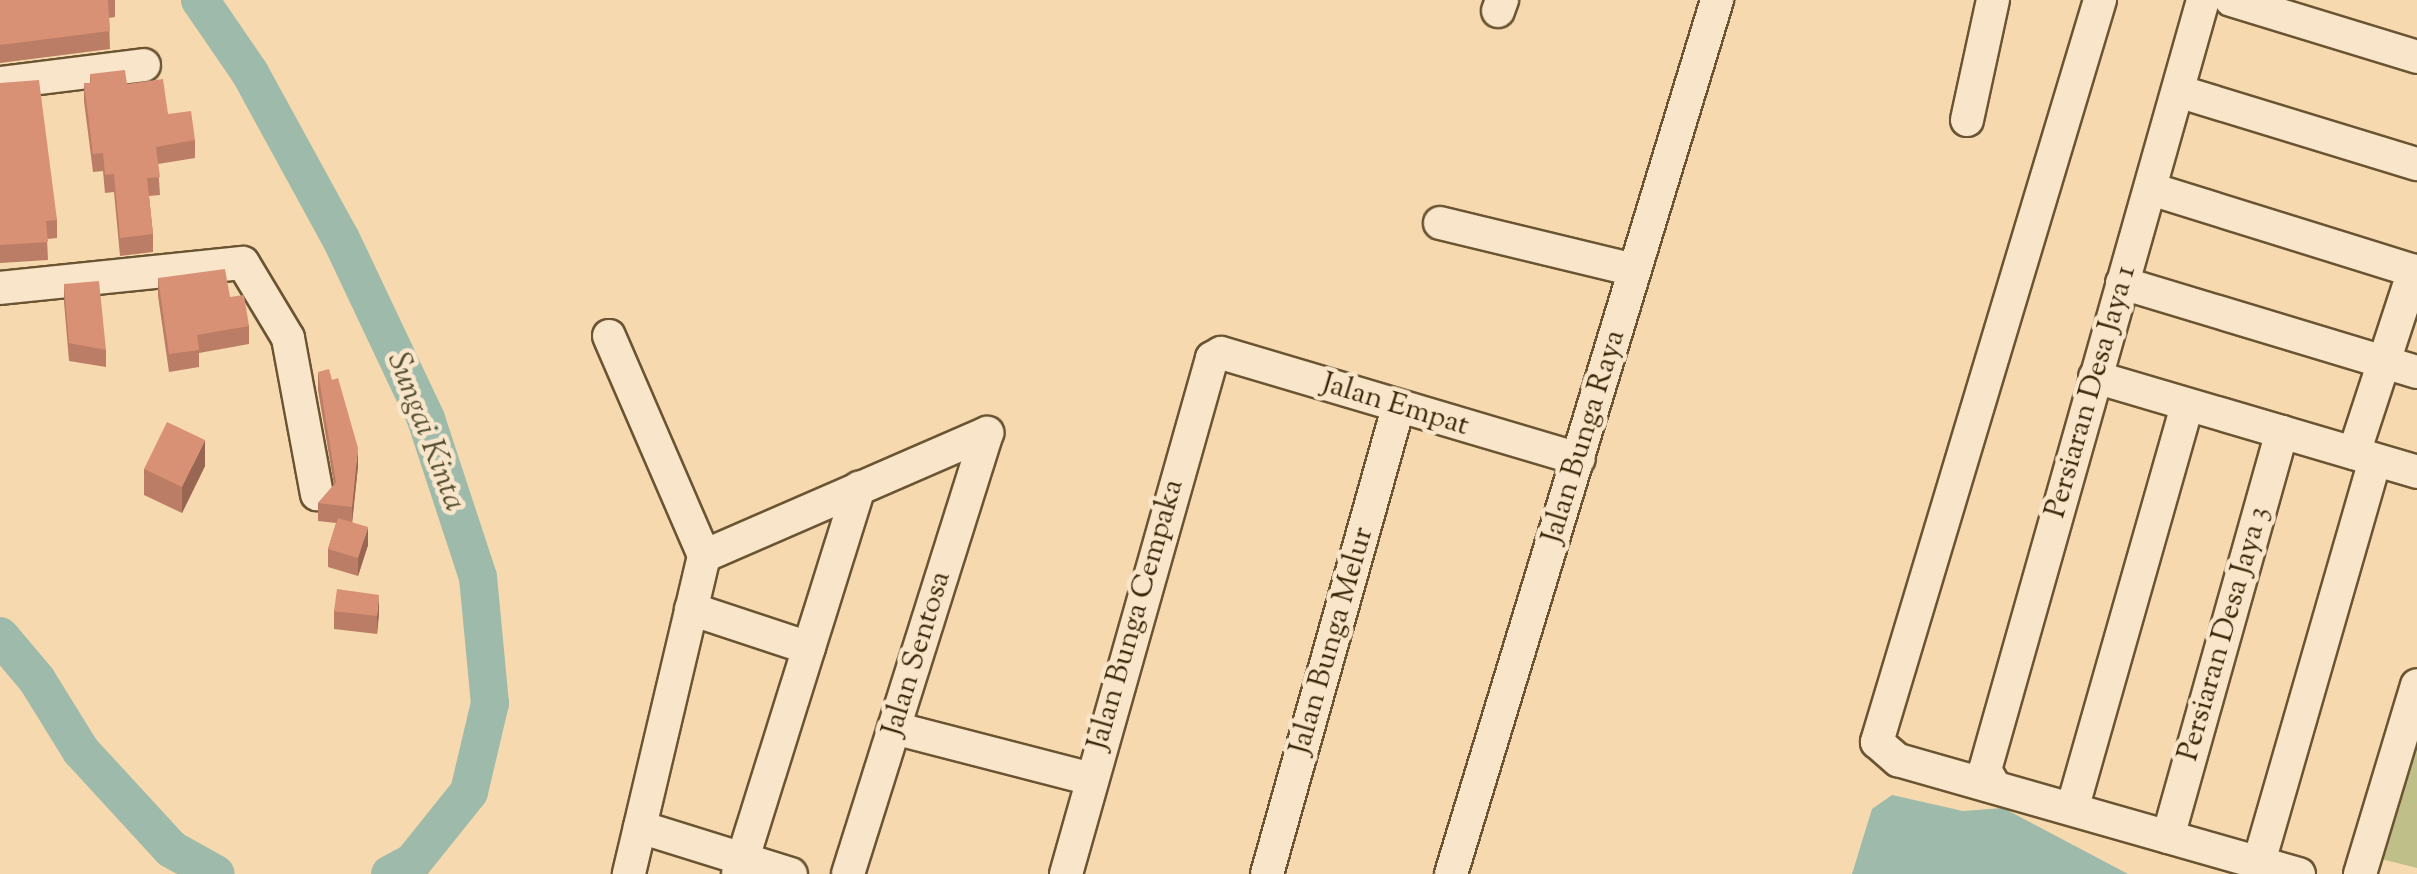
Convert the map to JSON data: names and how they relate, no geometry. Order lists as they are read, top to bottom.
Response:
{
  "streets": {
    "street": [
      "Persiaran Desa Jaya 1",
      "Jalan Empat",
      "Jalan Bunga Raya",
      "Jalan Bunga Cempaka",
      "Persiaran Desa Jaya 3",
      "Jalan Bunga Melur",
      "Jalan Sentosa"
    ]
  },
  "crossings": [
    ["Jalan Empat", "Jalan Bunga Raya"],
    ["Jalan Empat", "Jalan Bunga Cempaka"],
    ["Jalan Empat", "Jalan Bunga Melur"]
  ],
  "water": ["Sungai Kinta"]
}
